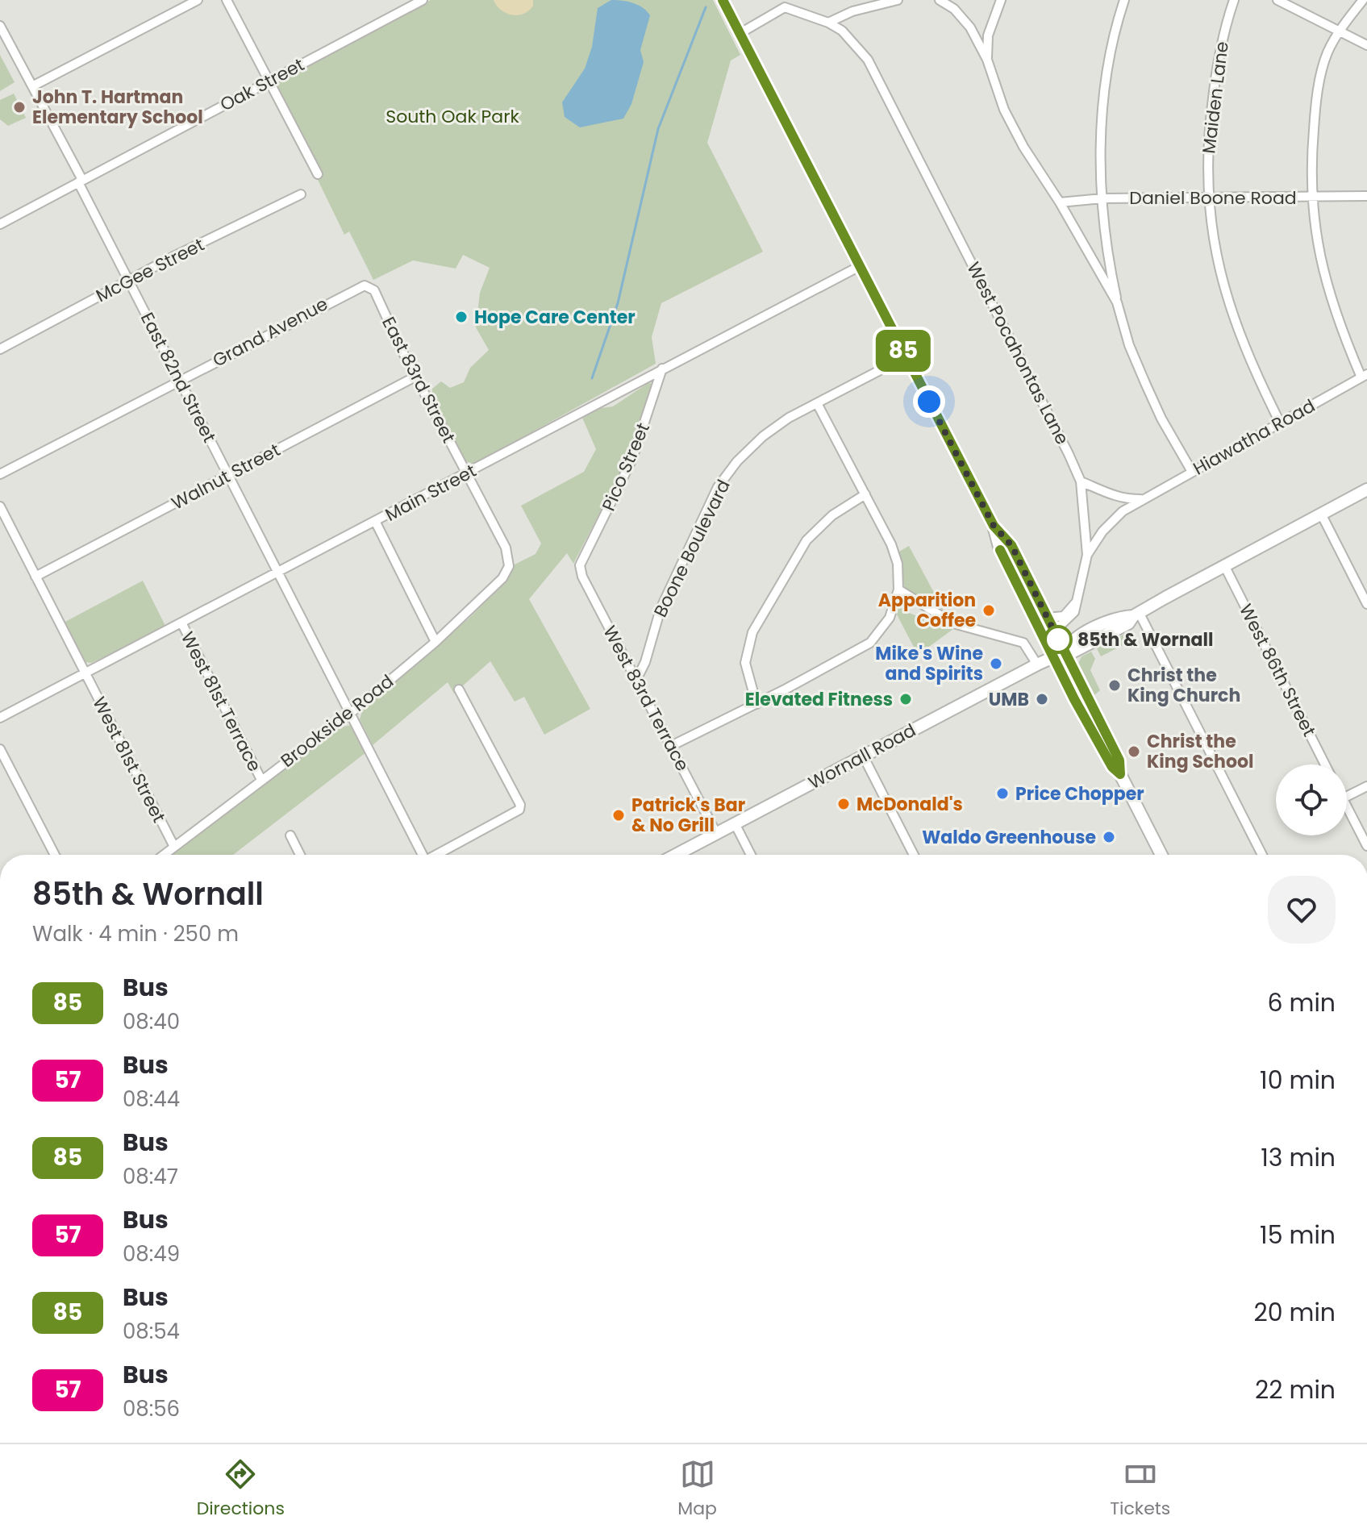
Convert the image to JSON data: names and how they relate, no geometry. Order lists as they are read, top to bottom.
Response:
{
  "streets": {
    "main road": ["Wornall Road"],
    "street": [
      "Oak Street",
      "Maiden Lane",
      "Daniel Boone Road",
      "McGee Street",
      "Grand Avenue",
      "West Pocahontas Lane",
      "East 82nd Street",
      "East 83rd Street",
      "Hiawatha Road",
      "Pico Street",
      "Walnut Street",
      "Main Street",
      "Boone Boulevard",
      "West 86th Street",
      "West 83rd Terrace",
      "West 81st Terrace",
      "Brookside Road",
      "West 81st Street"
    ]
  },
  "crossings": [
    ["Oak Street", "East 82nd Street"],
    ["Maiden Lane", "Daniel Boone Road"],
    ["Maiden Lane", "Hiawatha Road"],
    ["McGee Street", "East 82nd Street"],
    ["Grand Avenue", "East 82nd Street"],
    ["Grand Avenue", "East 83rd Street"],
    ["West Pocahontas Lane", "Hiawatha Road"],
    ["East 82nd Street", "Walnut Street"],
    ["East 82nd Street", "Main Street"],
    ["East 82nd Street", "Brookside Road"],
    ["East 83rd Street", "Walnut Street"],
    ["East 83rd Street", "Main Street"],
    ["East 83rd Street", "Brookside Road"],
    ["Pico Street", "Main Street"],
    ["Pico Street", "West 83rd Terrace"],
    ["Walnut Street", "West 81st Street"],
    ["Main Street", "West 81st Terrace"],
    ["Main Street", "West 81st Street"],
    ["Boone Boulevard", "West 83rd Terrace"],
    ["West 86th Street", "Wornall Road"],
    ["West 83rd Terrace", "Wornall Road"],
    ["West 81st Terrace", "Brookside Road"],
    ["Brookside Road", "West 81st Street"]
  ],
  "parks": ["South Oak Park"],
  "places": [
    "John T. Hartman Elementary School",
    "Hope Care Center",
    "Apparition Coffee",
    "85th & Wornall",
    "Mike's Wine and Spirits",
    "Christ the King Church",
    "Elevated Fitness",
    "UMB",
    "Christ the King School",
    "Price Chopper",
    "McDonald's",
    "Patrick's Bar & No Grill",
    "Waldo Greenhouse"
  ],
  "lines": ["bus line 85"],
  "page": {
    "on_map": "85",
    "heading": ["85th & Wornall", "Walk · 4 min · 250 m"],
    "list": [
      {
        "mark": "85",
        "name": "Bus",
        "note": "08:40",
        "value": "6 min"
      },
      {
        "mark": "57",
        "name": "Bus",
        "note": "08:44",
        "value": "10 min"
      },
      {
        "mark": "85",
        "name": "Bus",
        "note": "08:47",
        "value": "13 min"
      },
      {
        "mark": "57",
        "name": "Bus",
        "note": "08:49",
        "value": "15 min"
      },
      {
        "mark": "85",
        "name": "Bus",
        "note": "08:54",
        "value": "20 min"
      },
      {
        "mark": "57",
        "name": "Bus",
        "note": "08:56",
        "value": "22 min"
      }
    ],
    "tabs": ["Directions", "Map", "Tickets"]
  }
}
